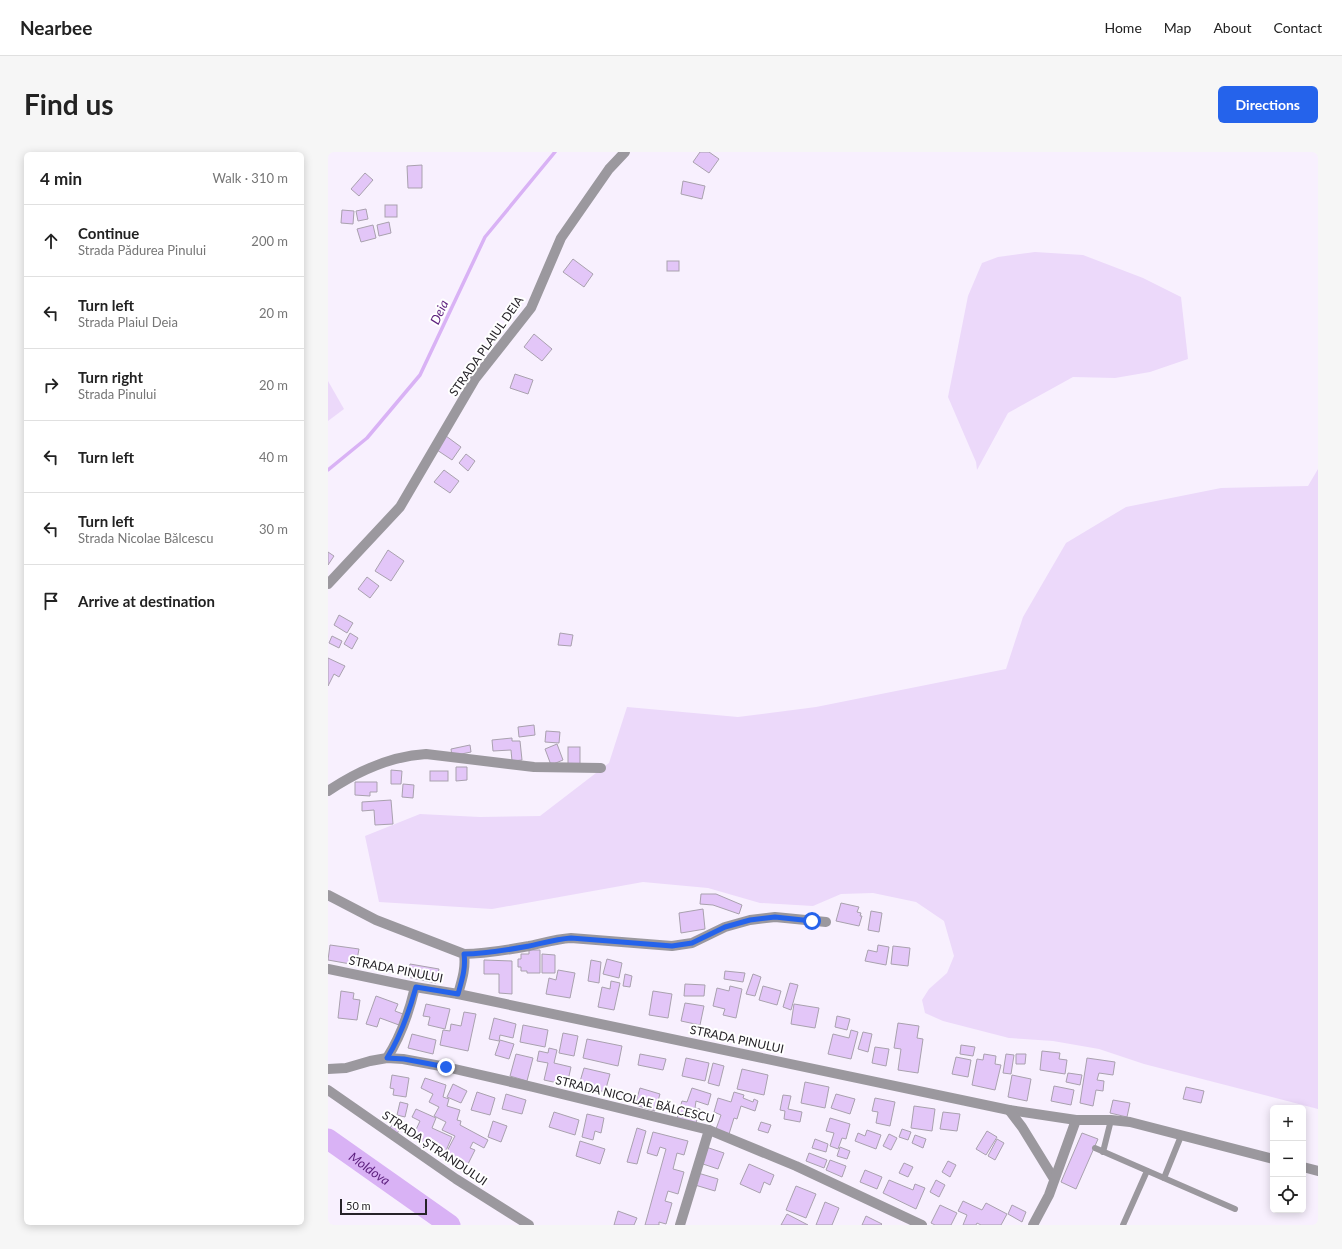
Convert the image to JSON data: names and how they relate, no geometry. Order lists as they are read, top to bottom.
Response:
{
  "streets": {
    "street": [
      "STRADA PLAIUL DEIA",
      "STRADA PINULUI",
      "STRADA NICOLAE BĂLCESCU",
      "STRADA ȘTRANDULUI"
    ]
  },
  "water": ["Deia", "Moldova"],
  "scale_bar": "50 m",
  "page": {
    "header": "Nearbee",
    "nav": [
      "Home",
      "Map",
      "About",
      "Contact"
    ],
    "buttons": "Directions",
    "title": "Find us",
    "heading": ["4 min", "Walk · 310 m"],
    "list": [
      ["Continue", "Strada Pădurea Pinului", "200 m"],
      ["Turn left", "Strada Plaiul Deia", "20 m"],
      ["Turn right", "Strada Pinului", "20 m"],
      ["Turn left", "40 m"],
      ["Turn left", "Strada Nicolae Bălcescu", "30 m"],
      "Arrive at destination"
    ],
    "map_buttons": ["+", "−"],
    "scale": "50 m"
  }
}
